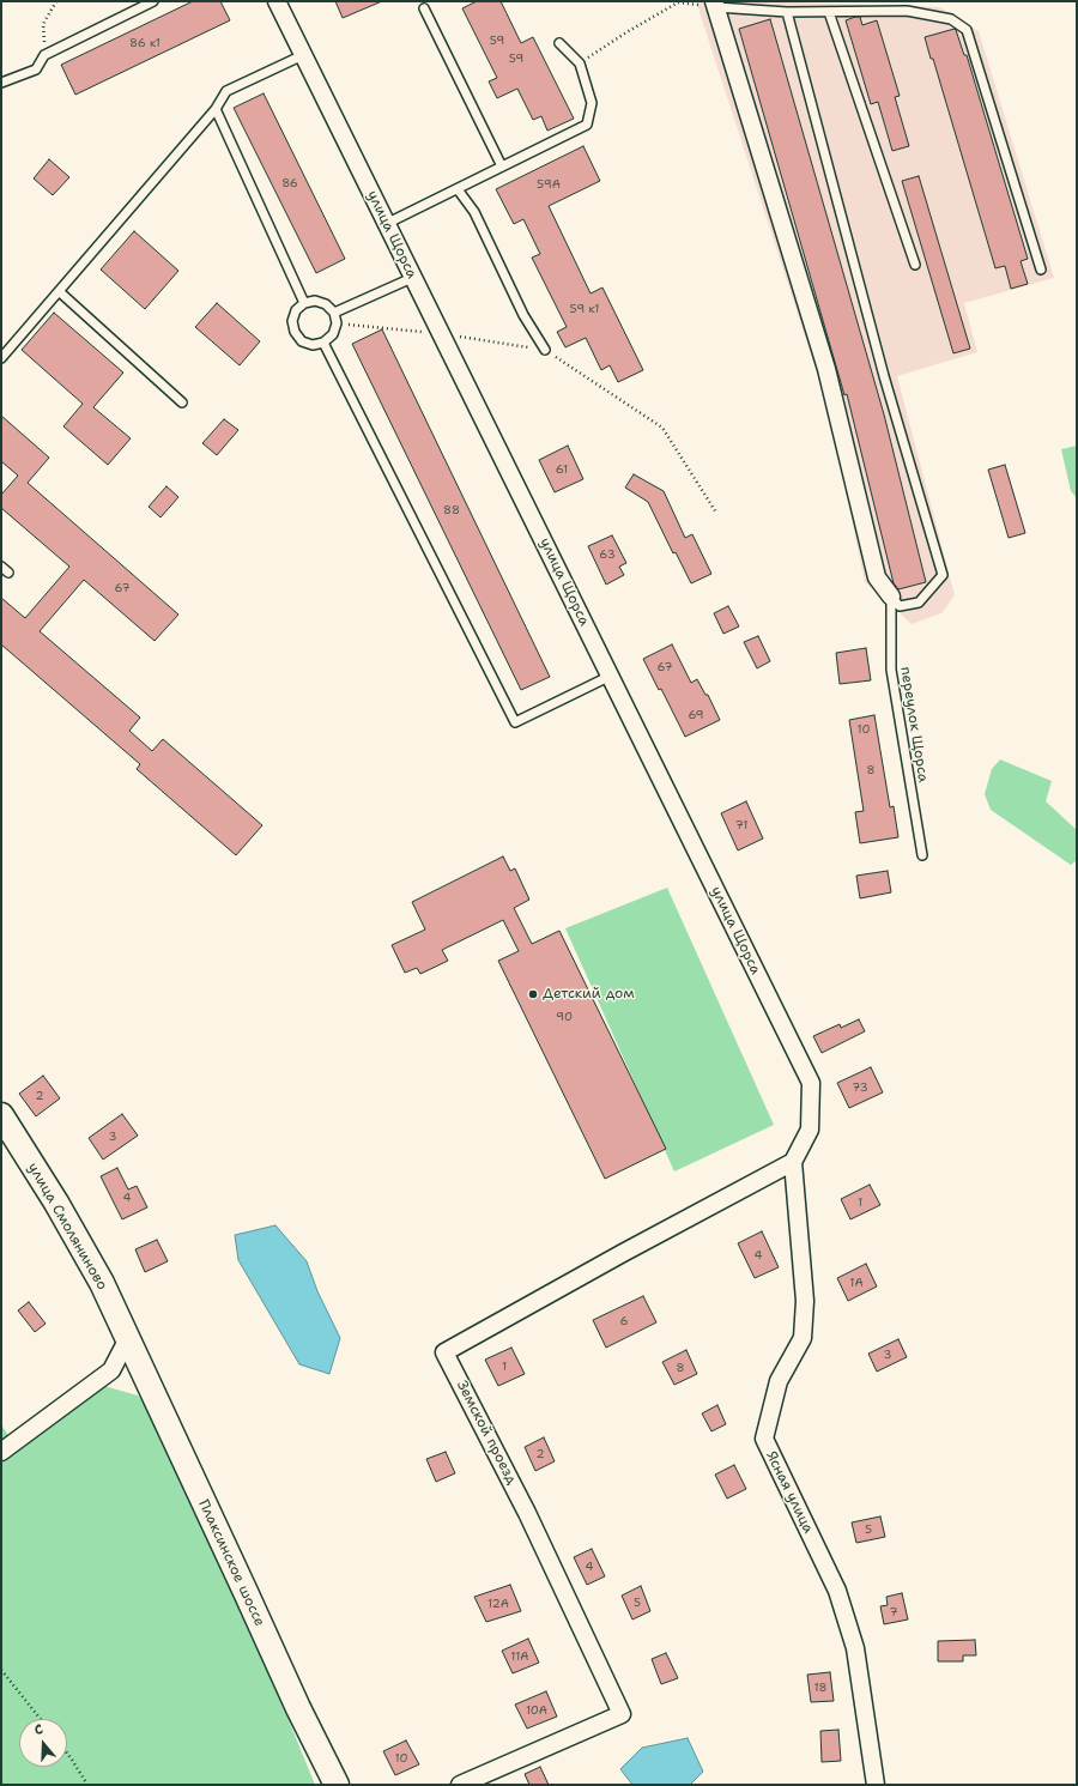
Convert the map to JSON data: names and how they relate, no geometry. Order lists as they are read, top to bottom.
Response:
{
  "streets": {
    "main road": ["улица Смоляниново", "Плаксинское шоссе"],
    "street": ["улица Щорса", "Земской проезд", "Ясная улица"],
    "lane": ["переулок Щорса"]
  },
  "crossings": [
    ["улица Щорса", "Земской проезд"],
    ["улица Щорса", "Ясная улица"],
    ["улица Смоляниново", "Плаксинское шоссе"],
    ["Земской проезд", "Ясная улица"]
  ],
  "places": ["Детский дом"],
  "house_numbers": [
    "59",
    "86 к1",
    "59",
    "86",
    "59А",
    "59 к1",
    "61",
    "88",
    "63",
    "67",
    "67",
    "69",
    "10",
    "8",
    "71",
    "90",
    "73",
    "2",
    "3",
    "4",
    "1",
    "4",
    "1А",
    "6",
    "3",
    "1",
    "8",
    "2",
    "5",
    "4",
    "5",
    "12А",
    "7",
    "11А",
    "18",
    "10А",
    "10"
  ],
  "north": "top"
}
